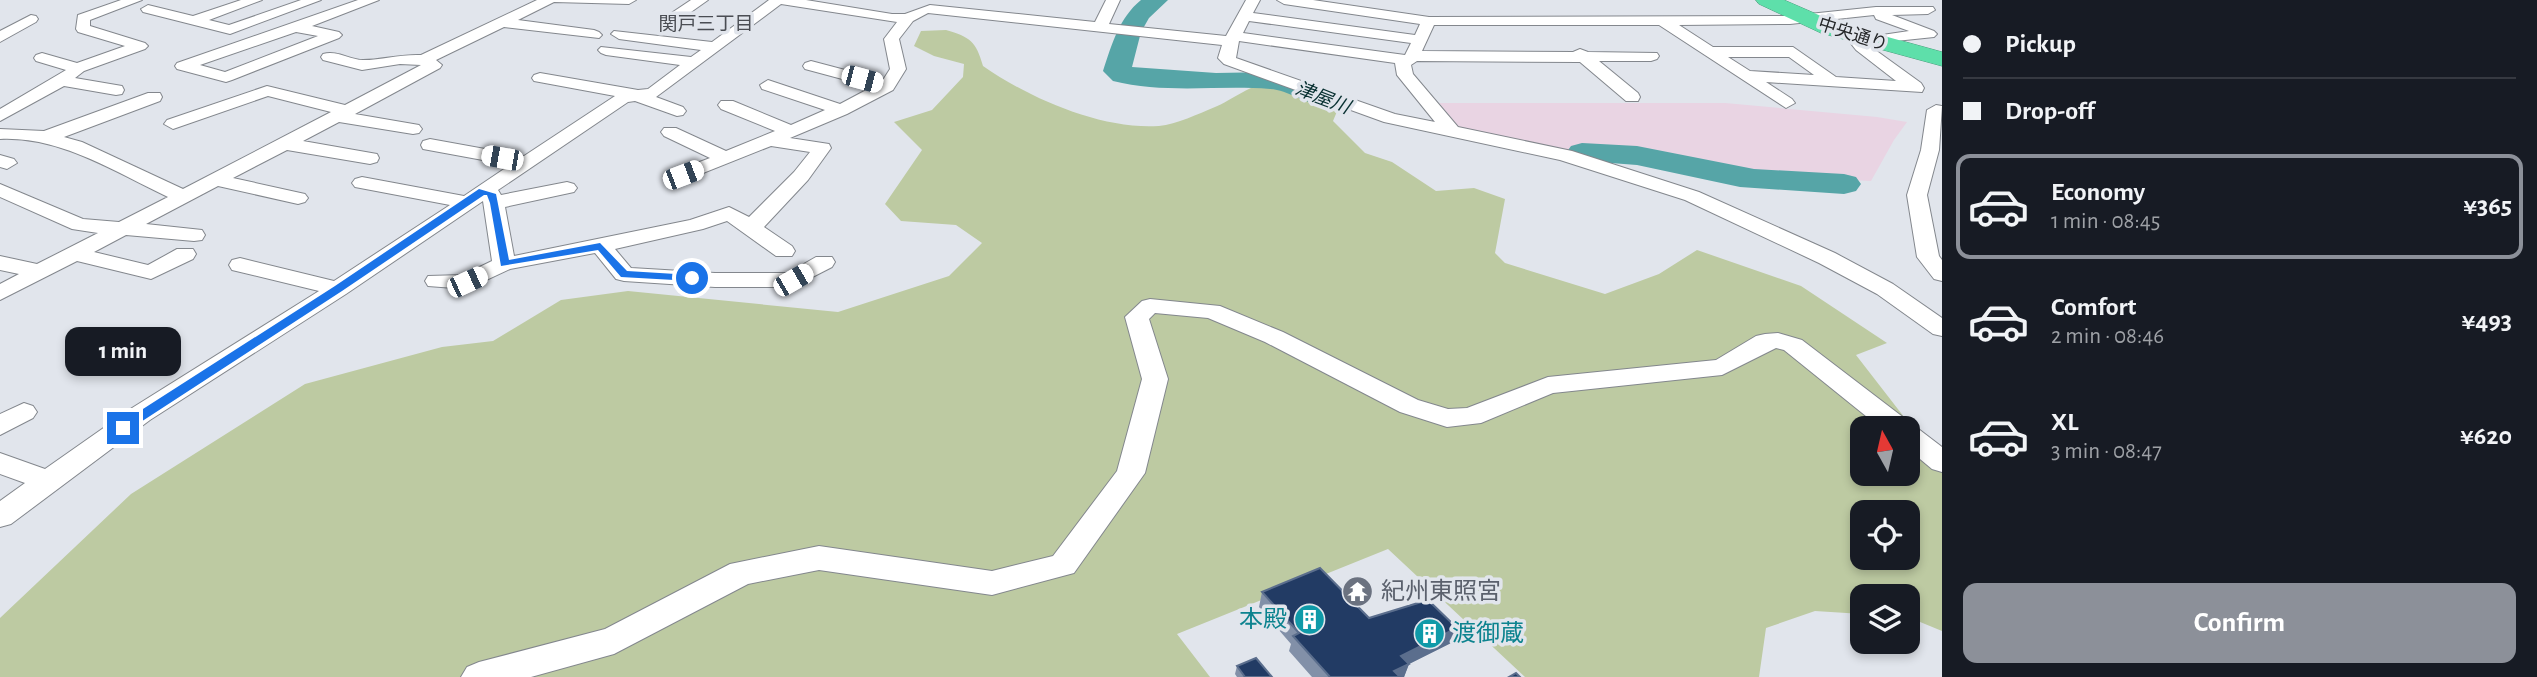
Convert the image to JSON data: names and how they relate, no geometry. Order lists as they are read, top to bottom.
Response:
{
  "streets": {
    "highway": ["中央通り"]
  },
  "districts": ["関戸三丁目"],
  "water": ["津屋川"],
  "places": {
    "temple": ["紀州東照宮"],
    "building": ["本殿", "渡御蔵"]
  },
  "north": "top",
  "page": {
    "banner": ["Pickup", "Drop-off"],
    "list": [
      {
        "name": "Economy",
        "note": "1 min · 08:45",
        "value": "¥365"
      },
      {
        "name": "Comfort",
        "note": "2 min · 08:46",
        "value": "¥493"
      },
      {
        "name": "XL",
        "note": "3 min · 08:47",
        "value": "¥620"
      }
    ],
    "bubble": "1 min",
    "buttons": "Confirm"
  }
}
